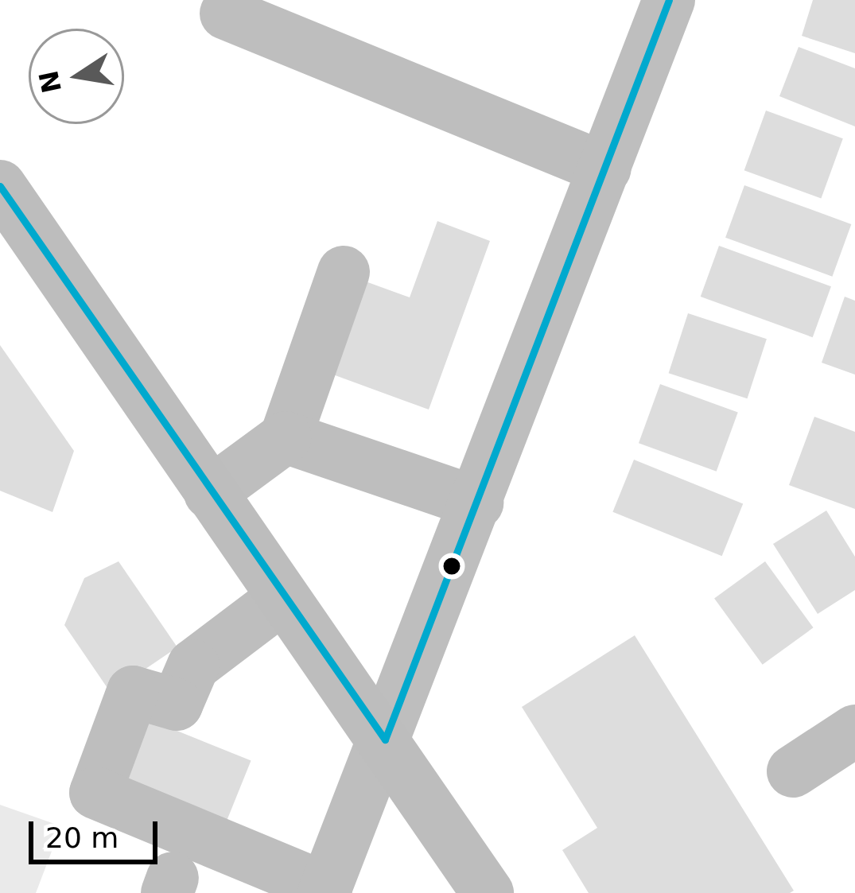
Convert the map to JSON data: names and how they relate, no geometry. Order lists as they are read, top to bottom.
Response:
{
  "scale_bar": "20 m",
  "north": "left"
}
